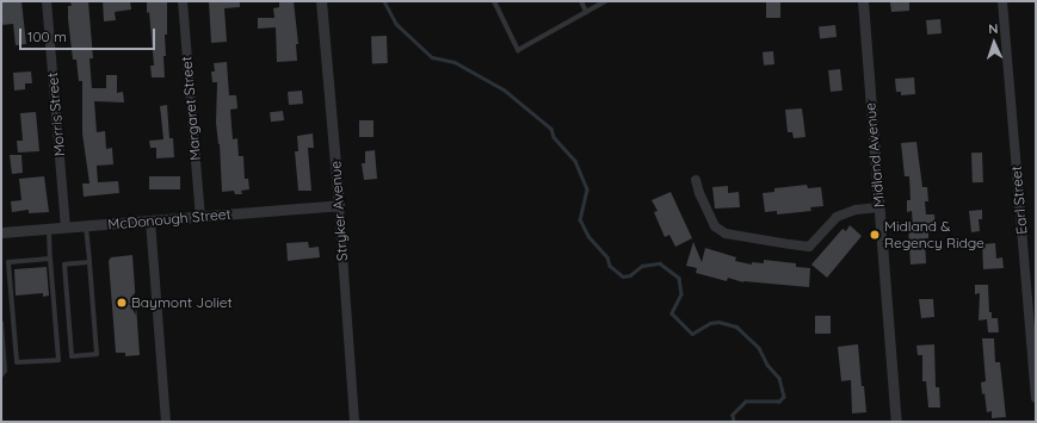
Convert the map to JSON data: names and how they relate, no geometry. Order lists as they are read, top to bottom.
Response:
{
  "streets": {
    "street": [
      "Margaret Street",
      "Morris Street",
      "Midland Avenue",
      "Earl Street",
      "Stryker Avenue",
      "McDonough Street"
    ]
  },
  "crossings": [
    ["Margaret Street", "McDonough Street"],
    ["Morris Street", "McDonough Street"],
    ["Stryker Avenue", "McDonough Street"]
  ],
  "places": ["Midland & Regency Ridge", "Baymont Joliet"],
  "scale_bar": "100 m",
  "north": "top"
}
